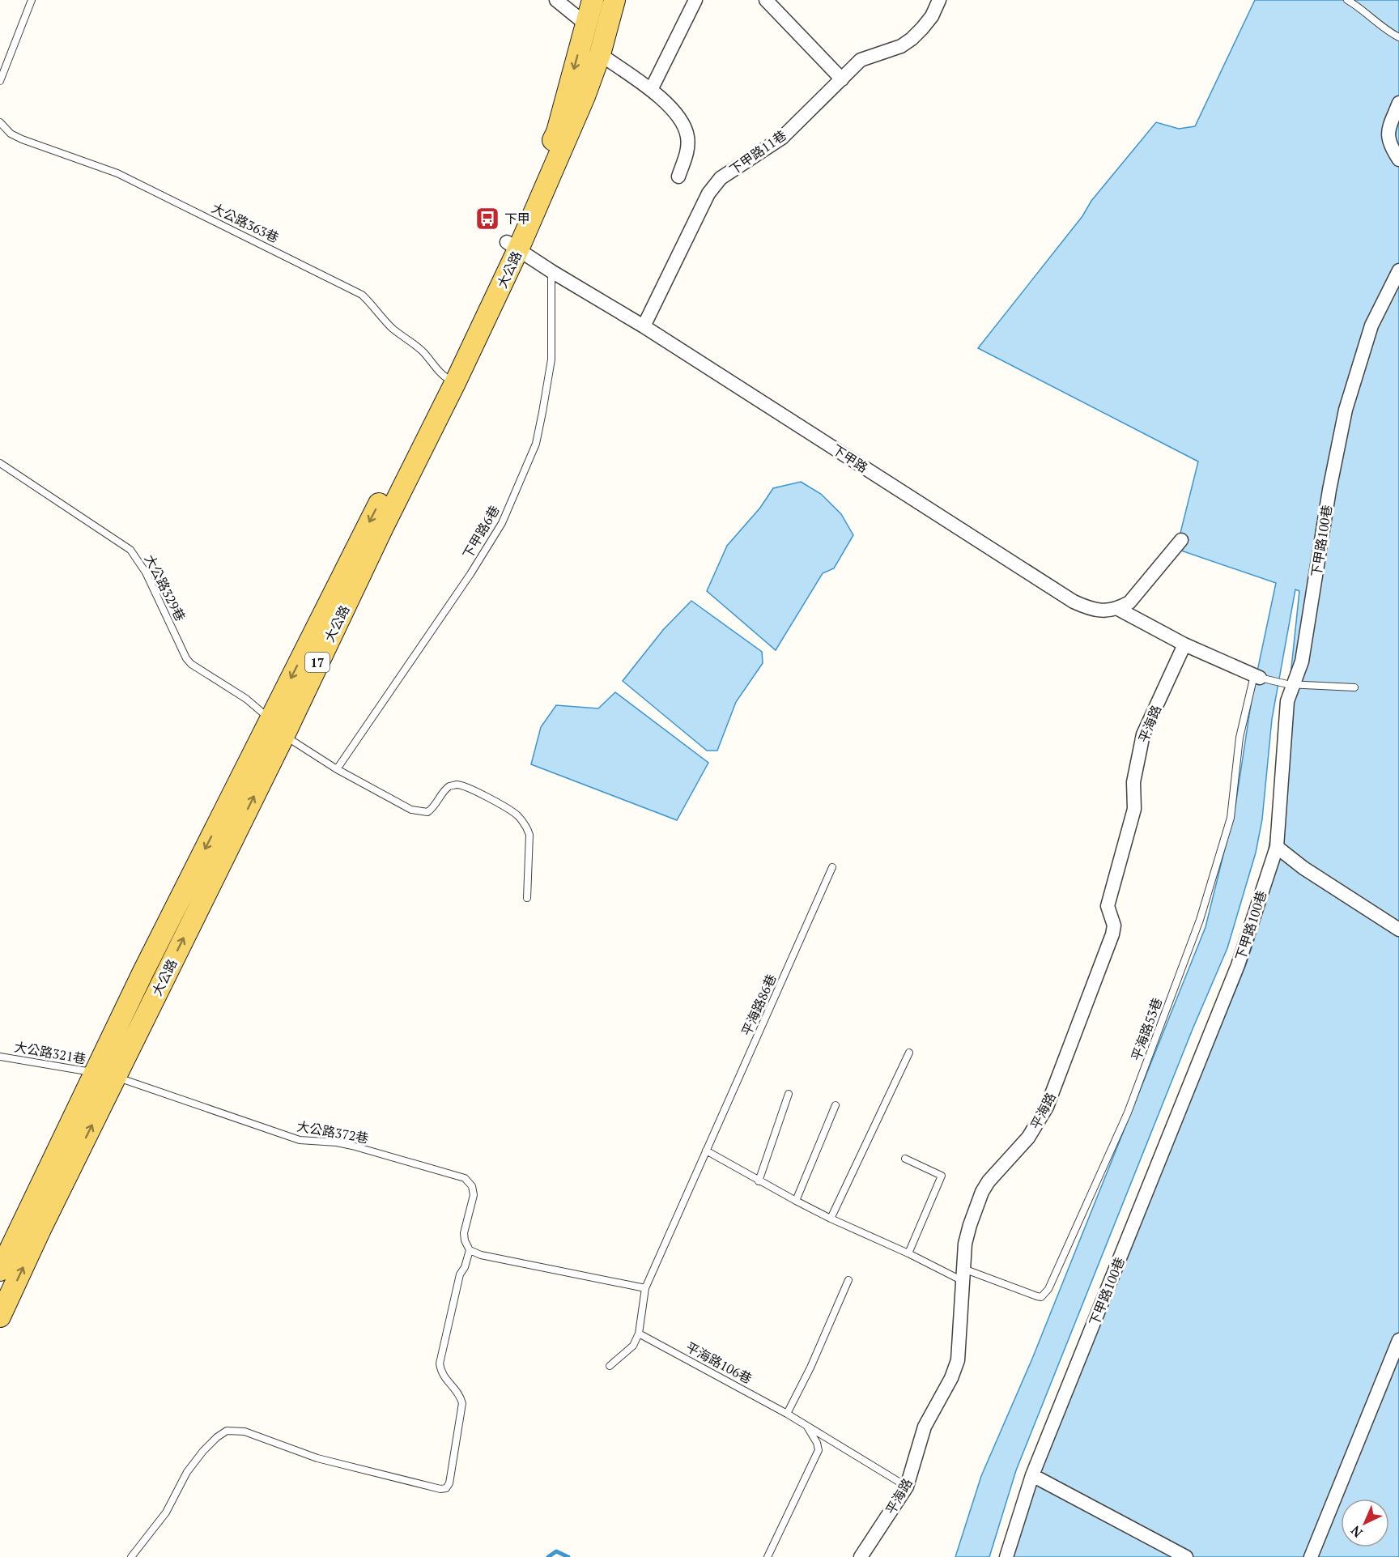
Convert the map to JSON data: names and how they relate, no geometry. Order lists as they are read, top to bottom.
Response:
{
  "streets": {
    "main road": ["大公路", "17"],
    "street": [
      "下甲路11巷",
      "下甲路",
      "下甲路100巷",
      "平海路"
    ],
    "lane": [
      "大公路363巷",
      "下甲路6巷",
      "大公路329巷",
      "平海路86巷",
      "平海路53巷",
      "大公路321巷",
      "大公路372巷",
      "平海路106巷"
    ]
  },
  "crossings": [
    ["下甲路11巷", "下甲路"],
    ["大公路363巷", "大公路"],
    ["大公路", "下甲路"],
    ["大公路", "大公路329巷"],
    ["大公路", "大公路321巷"],
    ["大公路", "大公路372巷"],
    ["下甲路", "下甲路6巷"],
    ["下甲路6巷", "大公路329巷"],
    ["平海路", "平海路53巷"],
    ["平海路", "平海路106巷"],
    ["平海路86巷", "平海路106巷"],
    ["大公路321巷", "大公路372巷"]
  ],
  "places": {
    "bus stop": ["下甲"]
  },
  "north": "bottom left"
}
